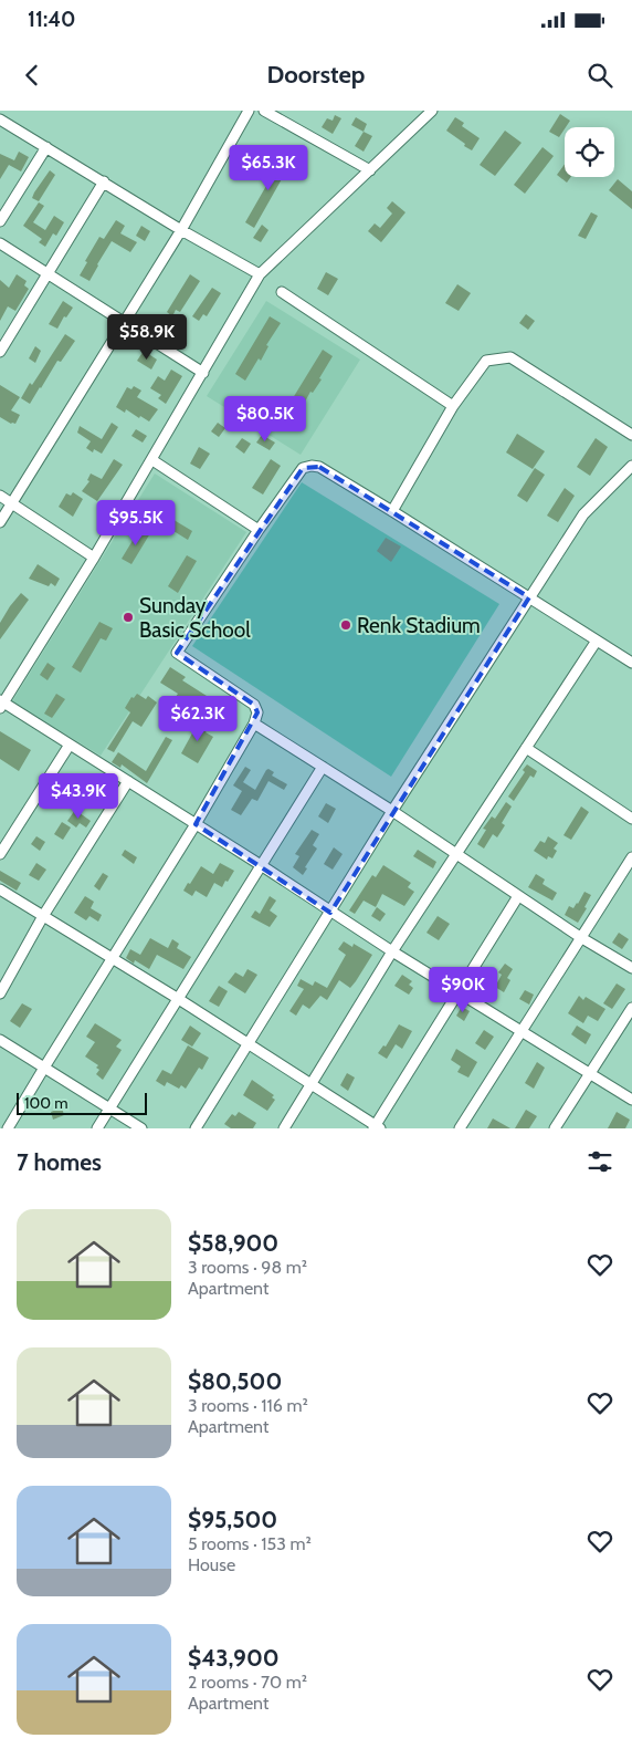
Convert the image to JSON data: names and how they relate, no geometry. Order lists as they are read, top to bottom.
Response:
{
  "places": ["Sunday Basic School", "Renk Stadium"],
  "scale_bar": "100 m",
  "page": {
    "status": "11:40",
    "header": "Doorstep",
    "price": [
      "$65.3K",
      "$58.9K",
      "$80.5K",
      "$95.5K",
      "$62.3K",
      "$43.9K",
      "$90K"
    ],
    "scale": "100 m",
    "heading": "7 homes",
    "list": [
      {
        "name": "$58,900",
        "note": "3 rooms · 98 m² · Apartment"
      },
      {
        "name": "$80,500",
        "note": "3 rooms · 116 m² · Apartment"
      },
      {
        "name": "$95,500",
        "note": "5 rooms · 153 m² · House"
      },
      {
        "name": "$43,900",
        "note": "2 rooms · 70 m² · Apartment"
      }
    ]
  }
}
